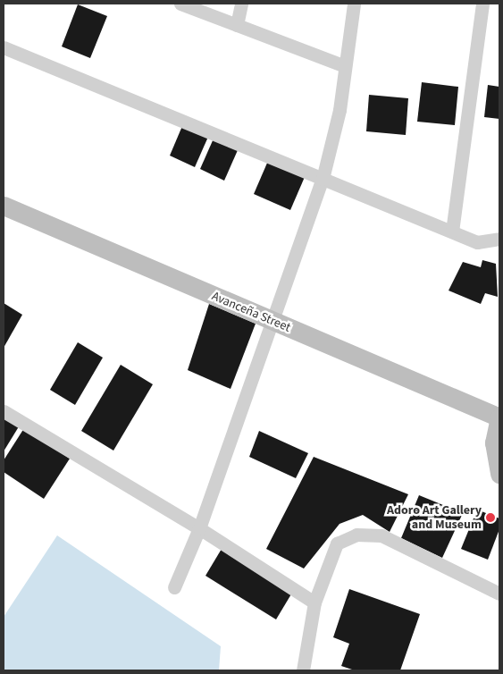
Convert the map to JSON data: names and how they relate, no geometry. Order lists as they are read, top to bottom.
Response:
{
  "streets": {
    "street": ["Avanceña Street"]
  },
  "places": ["Adoro Art Gallery and Museum"]
}
